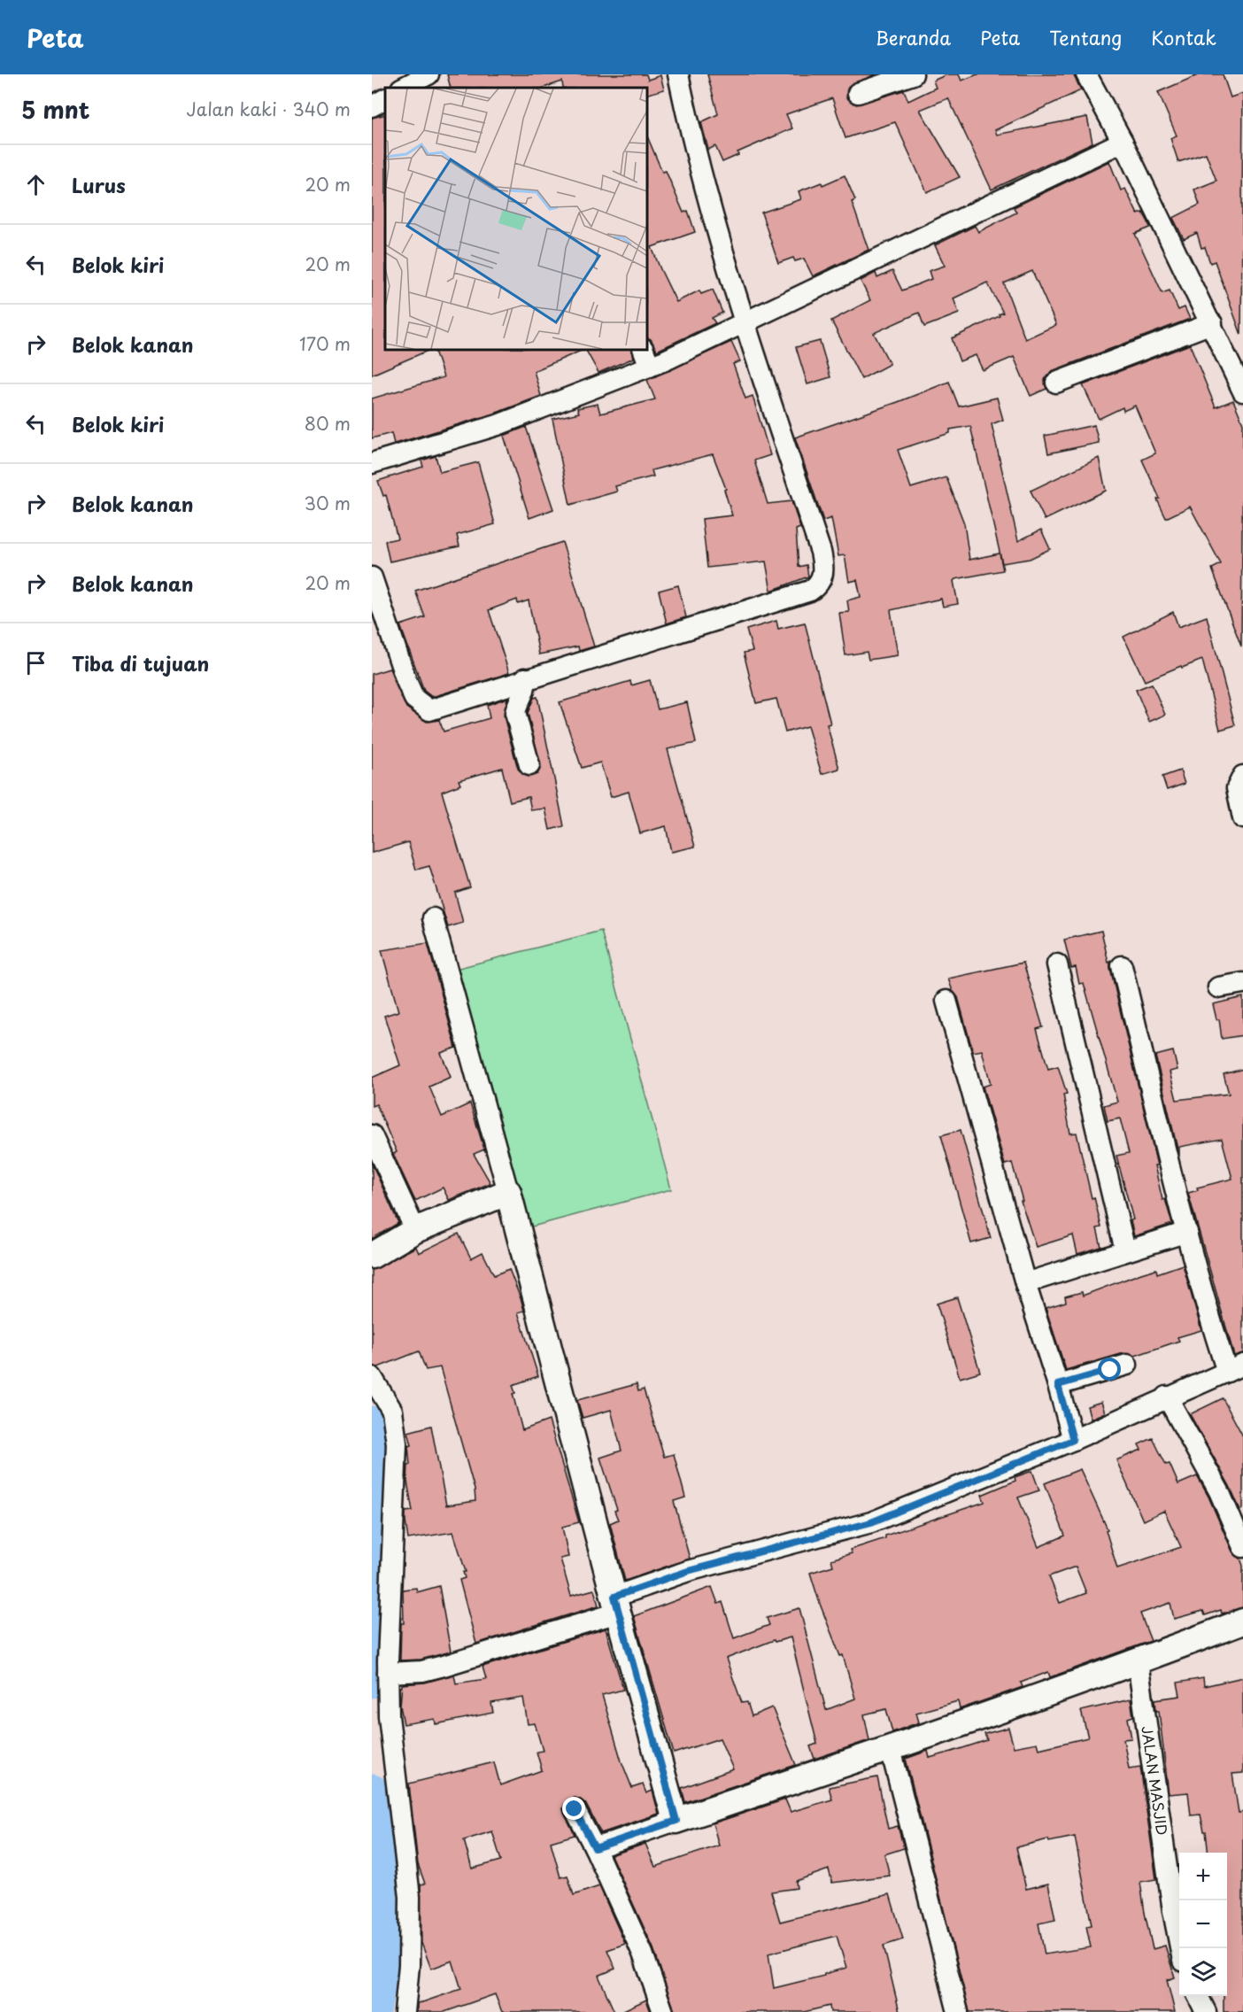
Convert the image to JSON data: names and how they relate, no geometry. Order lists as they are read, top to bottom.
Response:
{
  "streets": {
    "street": ["JALAN MASJID"]
  },
  "page": {
    "header": "Peta",
    "nav": [
      "Beranda",
      "Peta",
      "Tentang",
      "Kontak"
    ],
    "heading": ["5 mnt", "Jalan kaki · 340 m"],
    "list": [
      ["Lurus", "20 m"],
      ["Belok kiri", "20 m"],
      ["Belok kanan", "170 m"],
      ["Belok kiri", "80 m"],
      ["Belok kanan", "30 m"],
      ["Belok kanan", "20 m"],
      "Tiba di tujuan"
    ],
    "map_buttons": ["+", "−"]
  }
}
